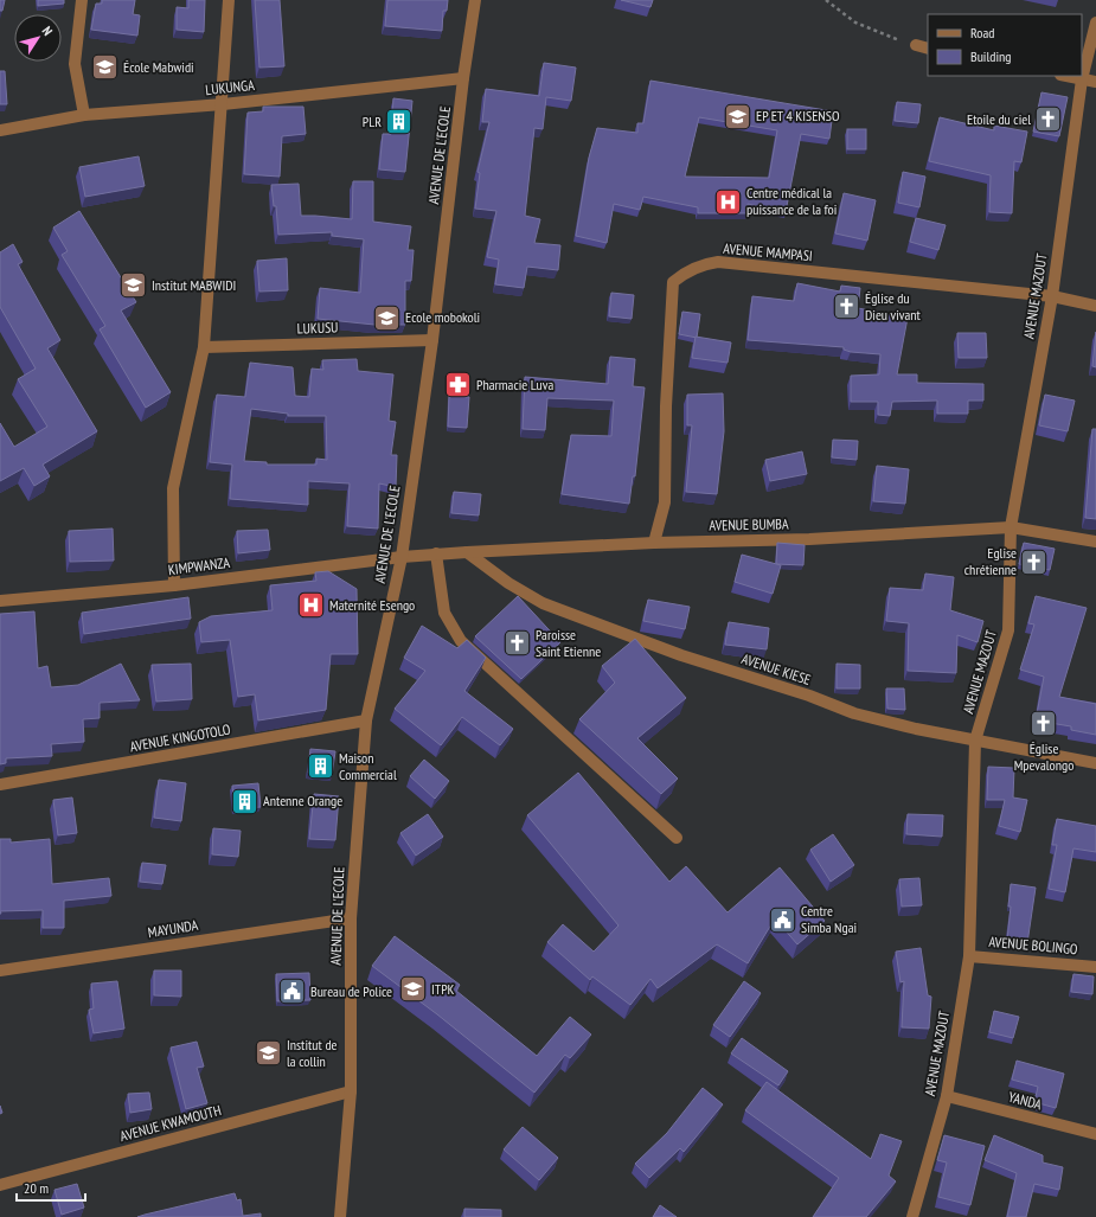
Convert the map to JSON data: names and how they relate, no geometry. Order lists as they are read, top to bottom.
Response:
{
  "streets": {
    "street": [
      "LUKUNGA",
      "AVENUE DE L'ECOLE",
      "AVENUE MAMPASI",
      "AVENUE MAZOUT",
      "LUKUSU",
      "AVENUE BUMBA",
      "KIMPWANZA",
      "AVENUE KIESE",
      "AVENUE KINGOTOLO",
      "MAYUNDA",
      "AVENUE BOLINGO",
      "YANDA",
      "AVENUE KWAMOUTH"
    ]
  },
  "crossings": [
    ["LUKUNGA", "AVENUE DE L'ECOLE"],
    ["AVENUE DE L'ECOLE", "LUKUSU"],
    ["AVENUE DE L'ECOLE", "AVENUE BUMBA"],
    ["AVENUE DE L'ECOLE", "KIMPWANZA"],
    ["AVENUE DE L'ECOLE", "AVENUE KINGOTOLO"],
    ["AVENUE DE L'ECOLE", "MAYUNDA"],
    ["AVENUE DE L'ECOLE", "AVENUE KWAMOUTH"],
    ["AVENUE MAMPASI", "AVENUE MAZOUT"],
    ["AVENUE MAMPASI", "AVENUE BUMBA"],
    ["AVENUE MAZOUT", "AVENUE BUMBA"],
    ["AVENUE MAZOUT", "AVENUE KIESE"],
    ["AVENUE MAZOUT", "AVENUE BOLINGO"],
    ["AVENUE MAZOUT", "YANDA"],
    ["AVENUE BUMBA", "KIMPWANZA"],
    ["AVENUE BUMBA", "AVENUE KIESE"]
  ],
  "places": {
    "school or university": [
      "École Mabwidi",
      "EP ET 4 KISENSO",
      "Institut MABWIDI",
      "Ecole mobokoli",
      "ITPK",
      "Institut de la collin"
    ],
    "church": [
      "Etoile du ciel",
      "Église du Dieu vivant",
      "Eglise chrétienne",
      "Paroisse Saint Etienne",
      "Église Mpevalongo"
    ],
    "building": ["PLR", "Maison Commercial", "Antenne Orange"],
    "hospital": ["Centre médical la puissance de la foi", "Maternité Esengo"],
    "pharmacy": ["Pharmacie Luva"],
    "public building": ["Centre Simba Ngai", "Bureau de Police"]
  },
  "legend": ["Road", "Building"],
  "scale_bar": "20 m",
  "north": "top right"
}
